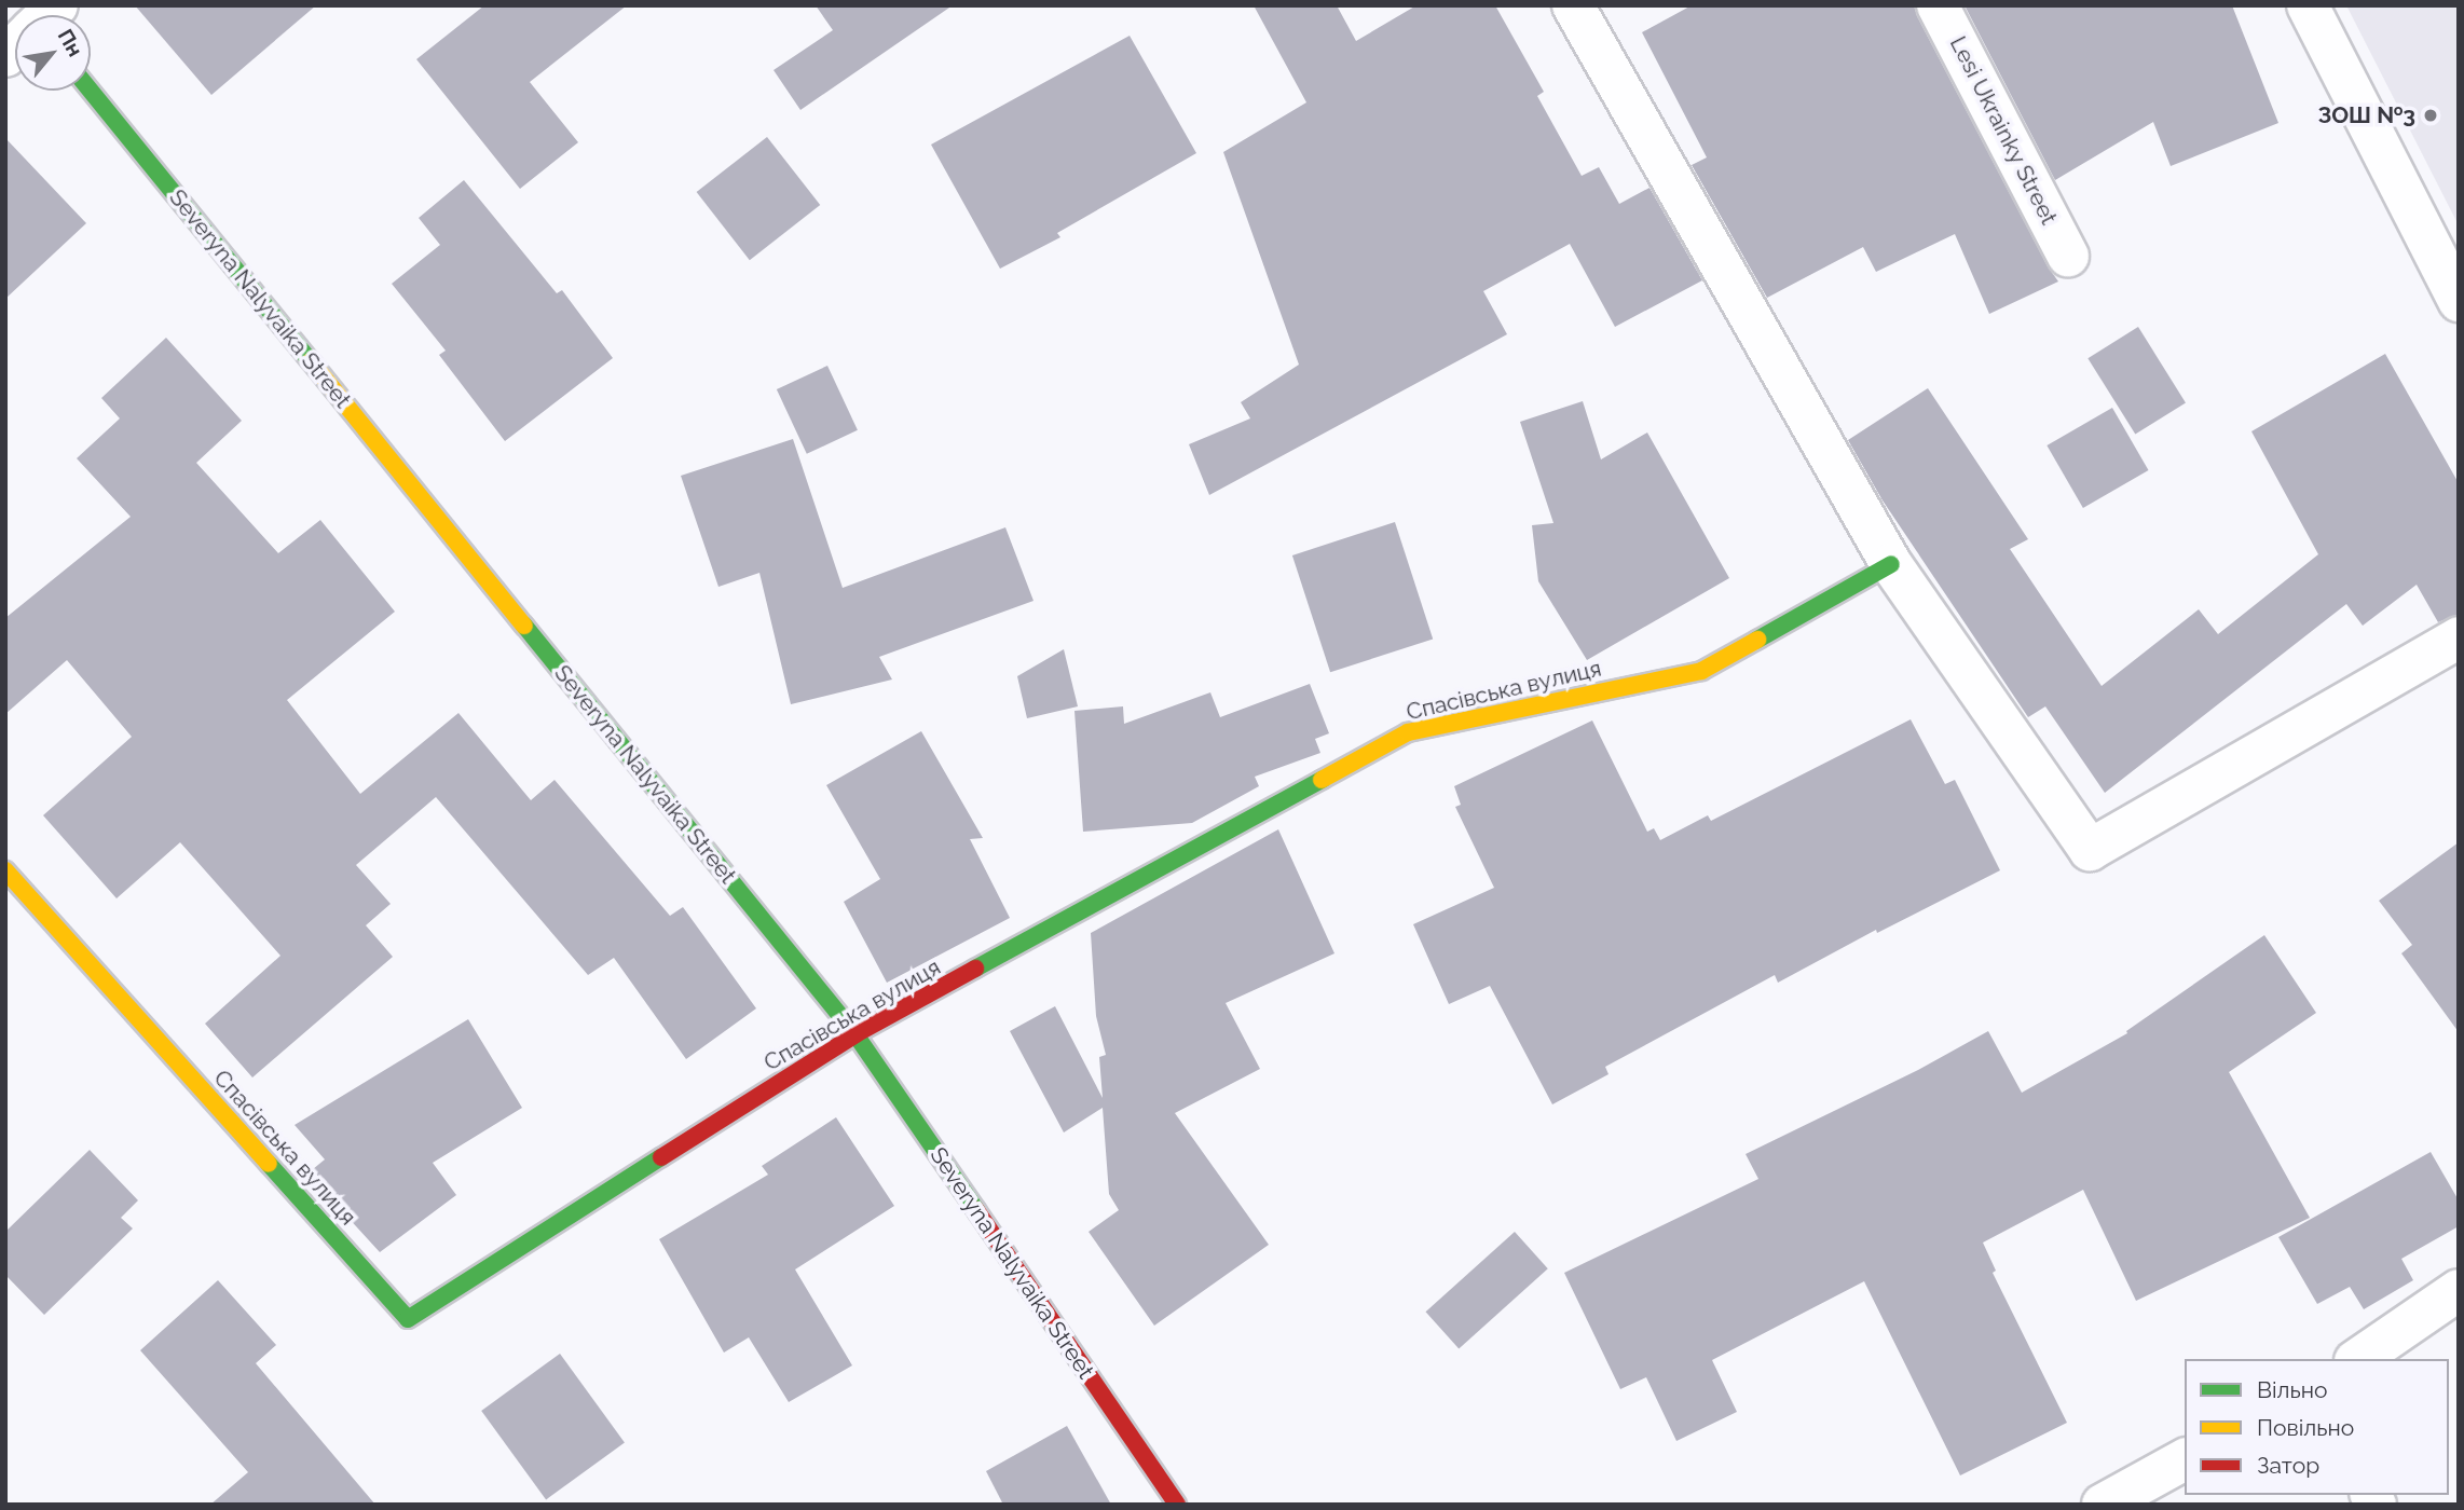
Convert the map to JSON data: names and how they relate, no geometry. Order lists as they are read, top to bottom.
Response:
{
  "streets": {
    "street": ["Lesi Ukrainky Street", "Severyna Nalyvaika Street", "Спасівська вулиця"]
  },
  "crossings": [
    ["Severyna Nalyvaika Street", "Спасівська вулиця"]
  ],
  "places": ["ЗОШ №3"],
  "legend": ["Вільно", "Повільно", "Затор"],
  "north": "top right"
}
